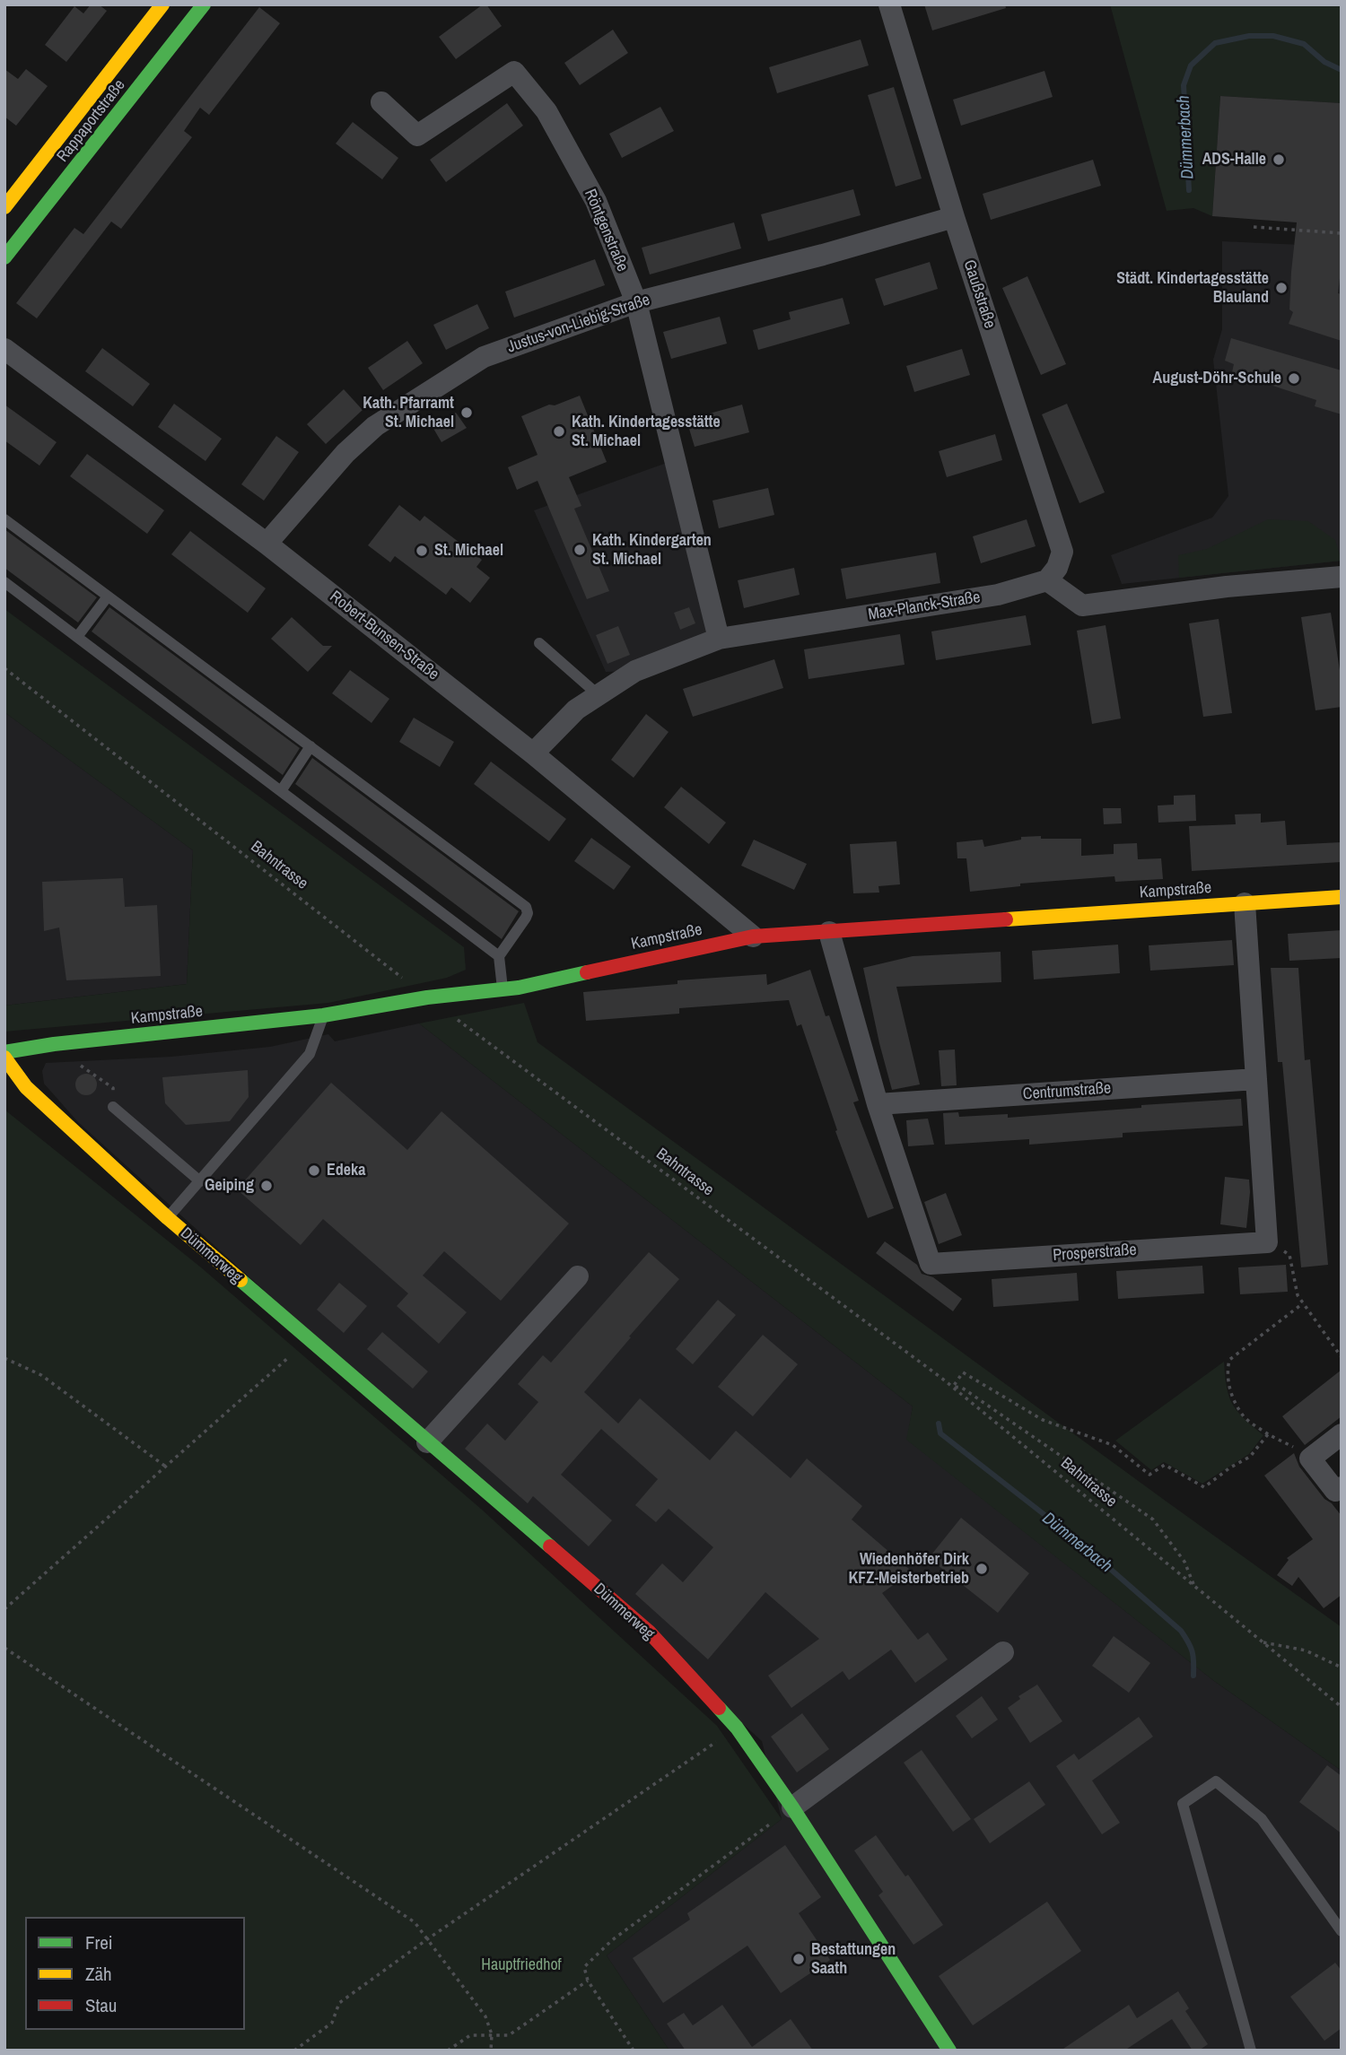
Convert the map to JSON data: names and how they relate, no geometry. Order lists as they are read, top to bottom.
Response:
{
  "streets": {
    "street": [
      "Rappaportstraße",
      "Röntgenstraße",
      "Gaußstraße",
      "Justus-von-Liebig-Straße",
      "Max-Planck-Straße",
      "Robert-Bunsen-Straße",
      "Kampstraße",
      "Centrumstraße",
      "Prosperstraße",
      "Dümmerweg"
    ],
    "path": ["Bahntrasse"]
  },
  "crossings": [
    ["Röntgenstraße", "Justus-von-Liebig-Straße"],
    ["Röntgenstraße", "Max-Planck-Straße"],
    ["Gaußstraße", "Justus-von-Liebig-Straße"],
    ["Gaußstraße", "Max-Planck-Straße"],
    ["Justus-von-Liebig-Straße", "Robert-Bunsen-Straße"],
    ["Max-Planck-Straße", "Robert-Bunsen-Straße"],
    ["Robert-Bunsen-Straße", "Kampstraße"],
    ["Bahntrasse", "Kampstraße"],
    ["Kampstraße", "Prosperstraße"],
    ["Centrumstraße", "Prosperstraße"]
  ],
  "water": ["Dümmerbach"],
  "parks": ["Hauptfriedhof"],
  "places": [
    "ADS-Halle",
    "Städt. Kindertagesstätte Blauland",
    "August-Döhr-Schule",
    "Kath. Pfarramt St. Michael",
    "Kath. Kindertagesstätte St. Michael",
    "Kath. Kindergarten St. Michael",
    "St. Michael",
    "Edeka",
    "Geiping",
    "Wiedenhöfer Dirk KFZ-Meisterbetrieb",
    "Bestattungen Saath"
  ],
  "legend": ["Frei", "Zäh", "Stau"]
}
